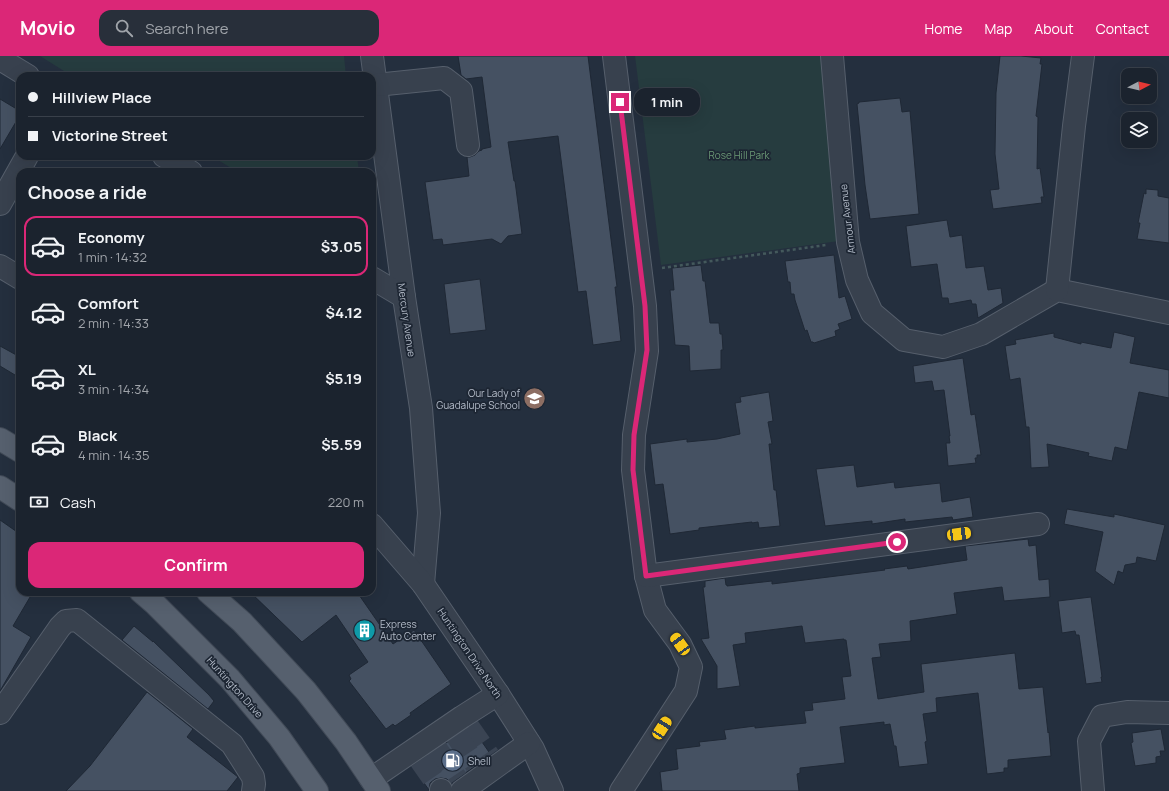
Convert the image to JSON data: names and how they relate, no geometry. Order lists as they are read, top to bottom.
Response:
{
  "streets": {
    "main road": ["Huntington Drive"],
    "street": ["Armour Avenue", "Mercury Avenue", "Huntington Drive North"]
  },
  "crossings": [
    ["Mercury Avenue", "Huntington Drive North"]
  ],
  "parks": ["Rose Hill Park"],
  "places": {
    "school or university": ["Our Lady of Guadalupe School"],
    "building": ["Express Auto Center"],
    "fuel station": ["Shell"]
  },
  "north": "right",
  "page": {
    "header": "Movio",
    "search": "Search here",
    "nav": [
      "Home",
      "Map",
      "About",
      "Contact"
    ],
    "banner": ["Hillview Place", "Victorine Street"],
    "bubble": "1 min",
    "heading": "Choose a ride",
    "list": [
      {
        "name": "Economy",
        "note": "1 min · 14:32",
        "value": "$3.05"
      },
      {
        "name": "Comfort",
        "note": "2 min · 14:33",
        "value": "$4.12"
      },
      {
        "name": "XL",
        "note": "3 min · 14:34",
        "value": "$5.19"
      },
      {
        "name": "Black",
        "note": "4 min · 14:35",
        "value": "$5.59"
      }
    ],
    "pay": ["Cash", "220 m"],
    "buttons": "Confirm"
  }
}
